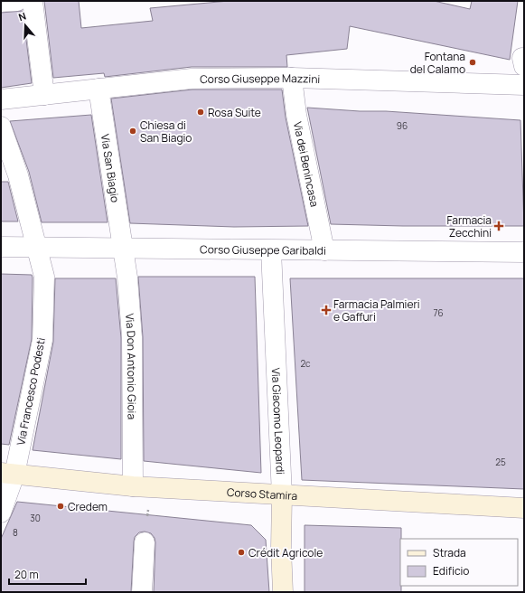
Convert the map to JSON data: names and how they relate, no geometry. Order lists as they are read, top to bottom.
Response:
{
  "streets": {
    "street": [
      "Corso Giuseppe Mazzini",
      "Via dei Benincasa",
      "Via San Biagio",
      "Corso Giuseppe Garibaldi",
      "Via Don Antonio Gioia",
      "Via Francesco Podesti",
      "Via Giacomo Leopardi",
      "Corso Stamira"
    ]
  },
  "crossings": [
    ["Corso Giuseppe Mazzini", "Via dei Benincasa"],
    ["Corso Giuseppe Mazzini", "Via San Biagio"],
    ["Via dei Benincasa", "Corso Giuseppe Garibaldi"],
    ["Via San Biagio", "Corso Giuseppe Garibaldi"],
    ["Via San Biagio", "Via Don Antonio Gioia"],
    ["Corso Giuseppe Garibaldi", "Via Don Antonio Gioia"],
    ["Corso Giuseppe Garibaldi", "Via Francesco Podesti"],
    ["Corso Giuseppe Garibaldi", "Via Giacomo Leopardi"],
    ["Via Don Antonio Gioia", "Corso Stamira"],
    ["Via Francesco Podesti", "Corso Stamira"],
    ["Via Giacomo Leopardi", "Corso Stamira"]
  ],
  "places": {
    "other": [
      "Fontana del Calamo",
      "Rosa Suite",
      "Chiesa di San Biagio",
      "Credem",
      "Crédit Agricole"
    ],
    "health": ["Farmacia Zecchini", "Farmacia Palmieri e Gaffuri"]
  },
  "house_numbers": [
    "96",
    "76",
    "2c",
    "25",
    "30",
    "8"
  ],
  "legend": ["Strada", "Edificio"],
  "scale_bar": "20 m",
  "north": "top"
}
